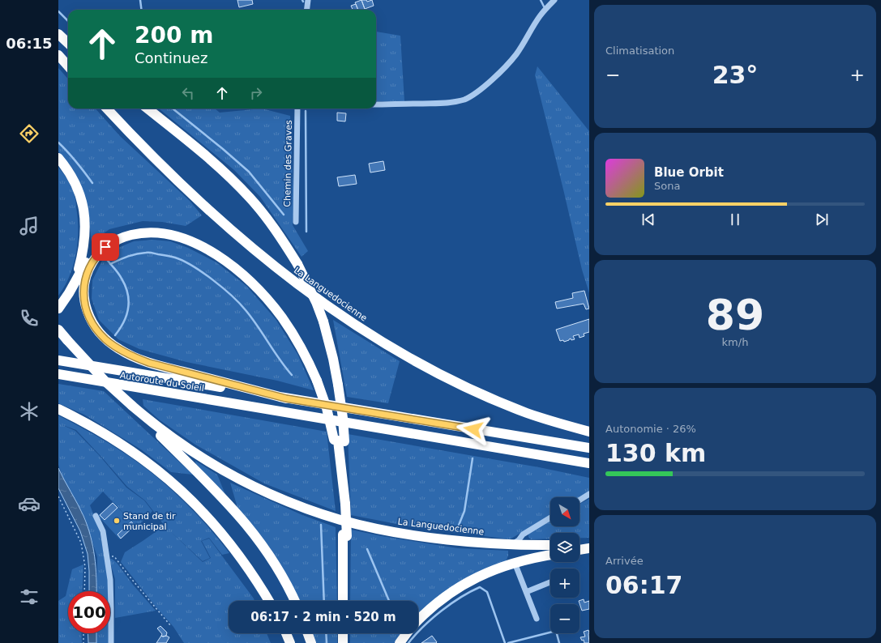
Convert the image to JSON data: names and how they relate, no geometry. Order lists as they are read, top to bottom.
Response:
{
  "streets": {
    "highway": ["La Languedocienne", "Autoroute du Soleil"],
    "street": ["Chemin des Graves"]
  },
  "places": ["Stand de tir municipal"],
  "north": "bottom right",
  "page": {
    "tabs": "06:15",
    "tile": [
      "Climatisation",
      ["89", "km/h"],
      ["Autonomie · 26%", "130 km"],
      ["Arrivée", "06:17"]
    ],
    "turn": ["200 m", "Continuez"],
    "heat": ["−", "23°", "+"],
    "song": ["Blue Orbit", "Sona"],
    "map_buttons": ["+", "−"],
    "limit": "100",
    "trip": "06:17 · 2 min · 520 m"
  }
}
